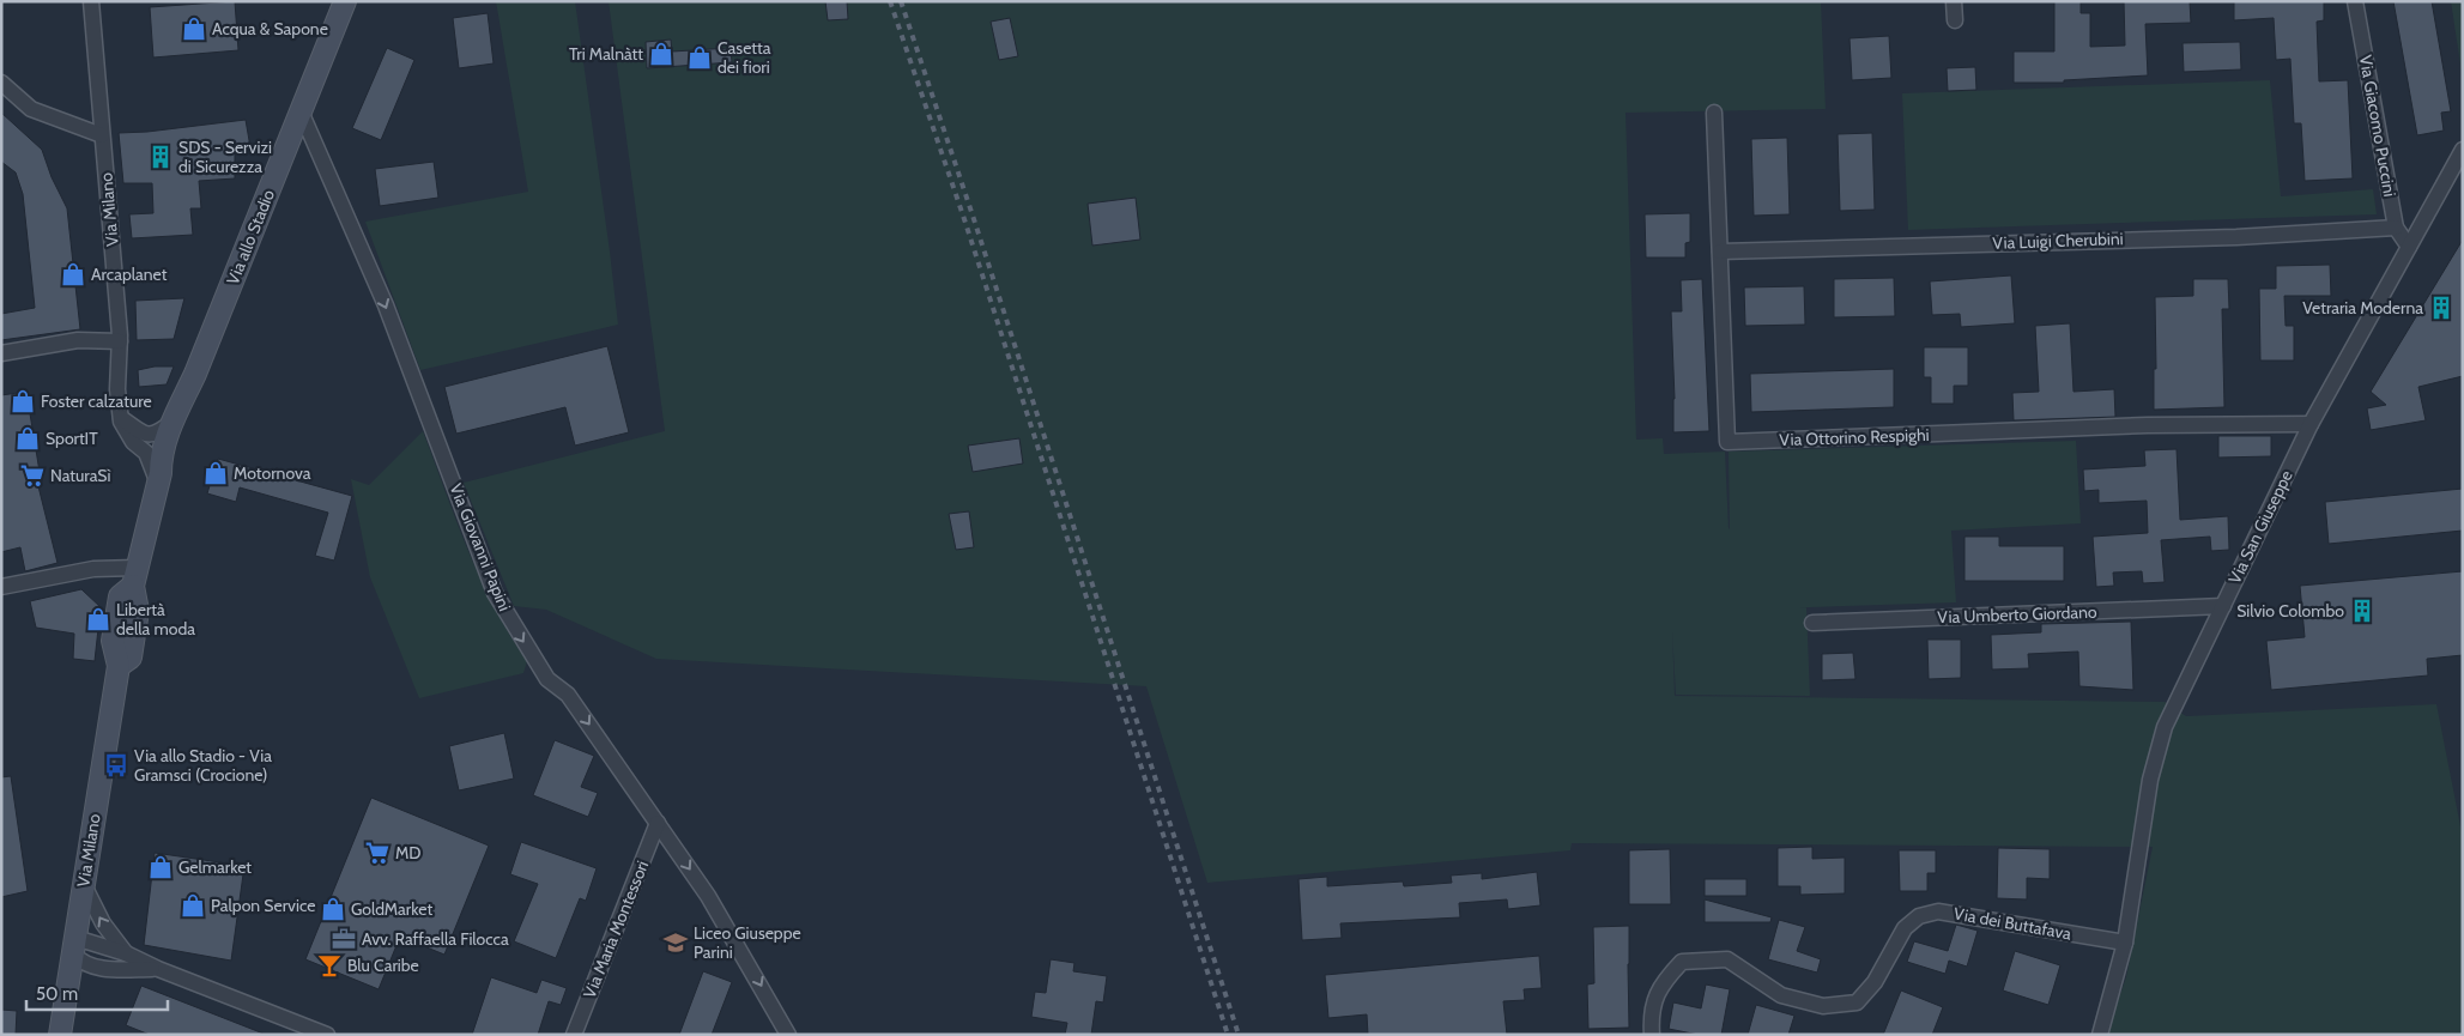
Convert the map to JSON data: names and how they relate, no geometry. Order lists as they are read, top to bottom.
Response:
{
  "streets": {
    "main road": ["Via Milano", "Via allo Stadio"],
    "street": [
      "Via Giacomo Puccini",
      "Via Luigi Cherubini",
      "Via Ottorino Respighi",
      "Via San Giuseppe",
      "Via Giovanni Papini",
      "Via Umberto Giordano",
      "Via dei Buttafava",
      "Via Maria Montessori"
    ]
  },
  "crossings": [
    ["Via Giacomo Puccini", "Via Luigi Cherubini"],
    ["Via Giacomo Puccini", "Via San Giuseppe"],
    ["Via Milano", "Via allo Stadio"],
    ["Via allo Stadio", "Via Giovanni Papini"],
    ["Via Luigi Cherubini", "Via Ottorino Respighi"],
    ["Via Ottorino Respighi", "Via San Giuseppe"],
    ["Via San Giuseppe", "Via Umberto Giordano"],
    ["Via San Giuseppe", "Via dei Buttafava"],
    ["Via Giovanni Papini", "Via Maria Montessori"]
  ],
  "one_way": ["Via Giovanni Papini"],
  "places": {
    "shop": [
      "Acqua & Sapone",
      "Tri Malnàtt",
      "Casetta dei fiori",
      "Arcaplanet",
      "Foster calzature",
      "SportIT",
      "Motornova",
      "Libertà della moda",
      "Gelmarket",
      "Palpon Service",
      "GoldMarket"
    ],
    "building": ["SDS - Servizi di Sicurezza", "Vetraria Moderna", "Silvio Colombo"],
    "supermarket": ["NaturaSì", "MD"],
    "bus stop": ["Via allo Stadio - Via Gramsci (Crocione)"],
    "office": ["Avv. Raffaella Filocca"],
    "school or university": ["Liceo Giuseppe Parini"],
    "bar": ["Blu Caribe"]
  },
  "scale_bar": "50 m"
}
